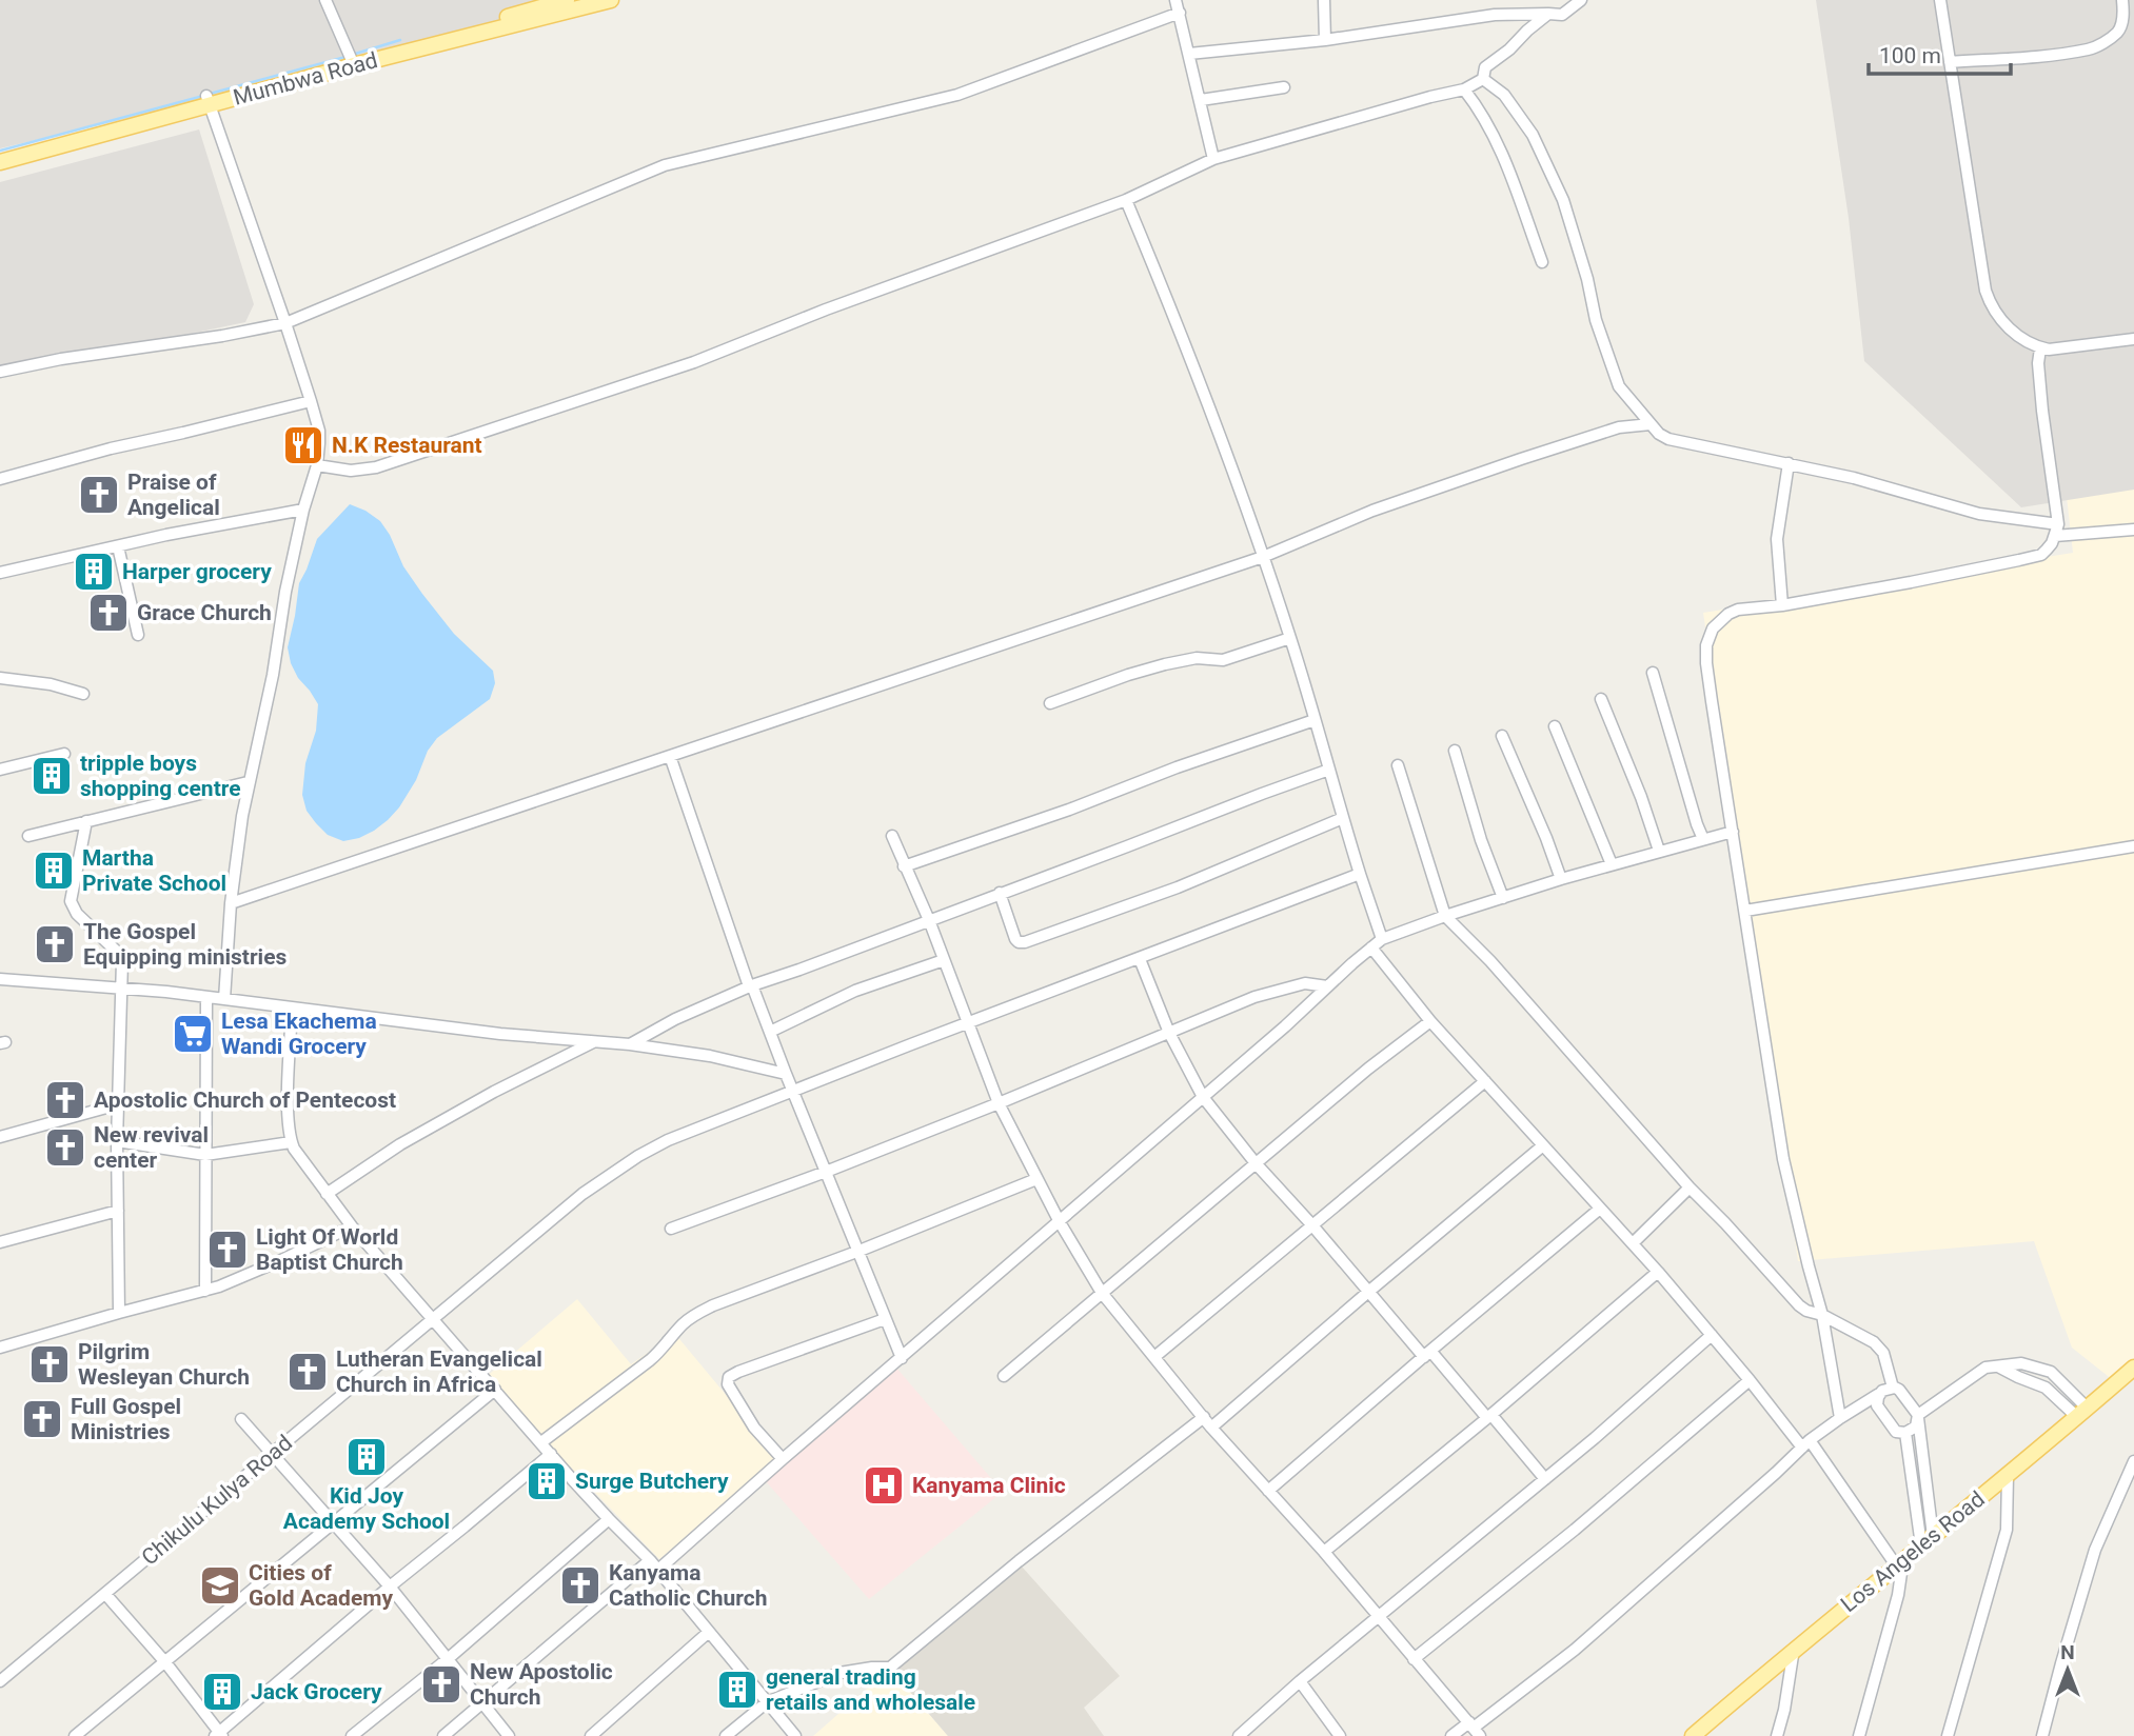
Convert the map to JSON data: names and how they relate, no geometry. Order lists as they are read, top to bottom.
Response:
{
  "streets": {
    "main road": ["Mumbwa Road", "Los Angeles Road"],
    "street": ["Chikulu Kulya Road"]
  },
  "places": {
    "restaurant": ["N.K Restaurant"],
    "church": [
      "Praise of Angelical",
      "Grace Church",
      "The Gospel Equipping ministries",
      "Apostolic Church of Pentecost",
      "New revival center",
      "Light Of World Baptist Church",
      "Pilgrim Wesleyan Church",
      "Lutheran Evangelical Church in Africa",
      "Full Gospel Ministries",
      "Kanyama Catholic Church",
      "New Apostolic Church"
    ],
    "building": [
      "Harper grocery",
      "tripple boys shopping centre",
      "Martha Private School",
      "Kid Joy Academy School",
      "Surge Butchery",
      "general trading retails and wholesale",
      "Jack Grocery"
    ],
    "supermarket": ["Lesa Ekachema Wandi Grocery"],
    "hospital": ["Kanyama Clinic"],
    "school or university": ["Cities of Gold Academy"]
  },
  "scale_bar": "100 m",
  "north": "top"
}
